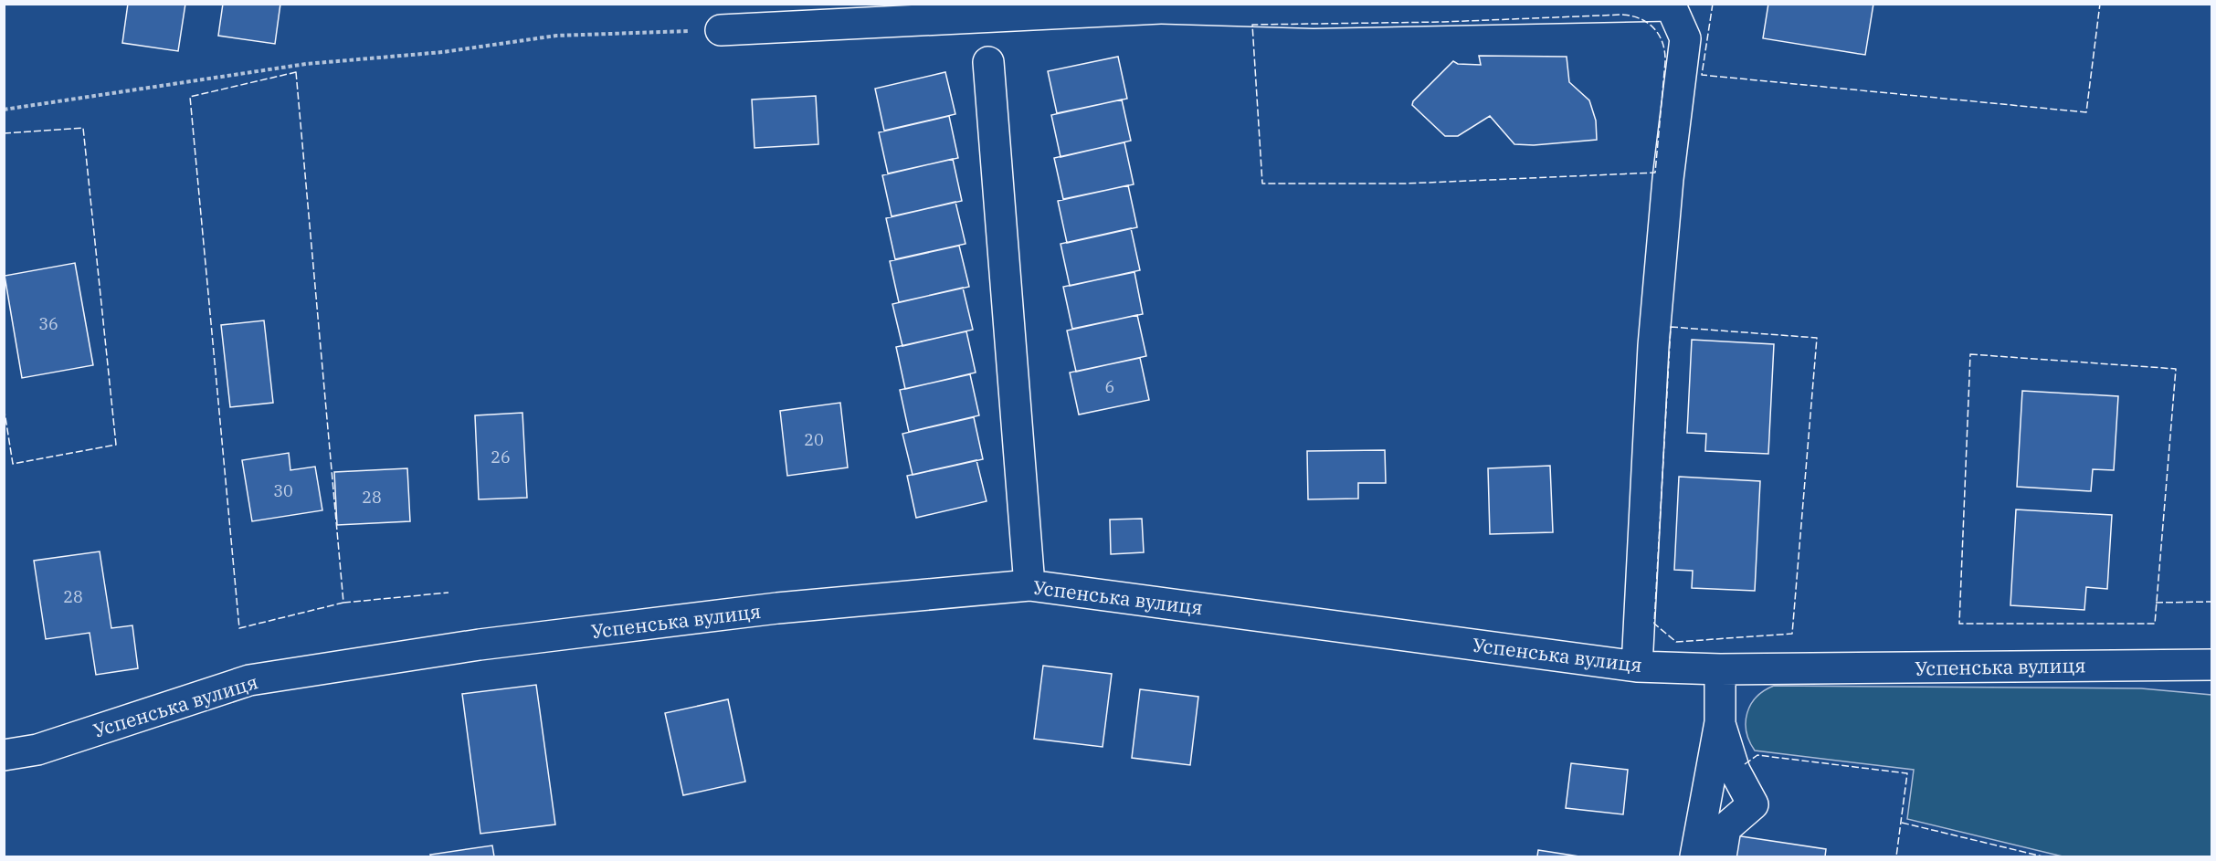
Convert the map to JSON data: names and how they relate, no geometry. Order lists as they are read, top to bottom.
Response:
{
  "streets": {
    "street": ["Успенська вулиця"]
  },
  "house_numbers": [
    "36",
    "6",
    "20",
    "26",
    "30",
    "28",
    "28"
  ]
}
